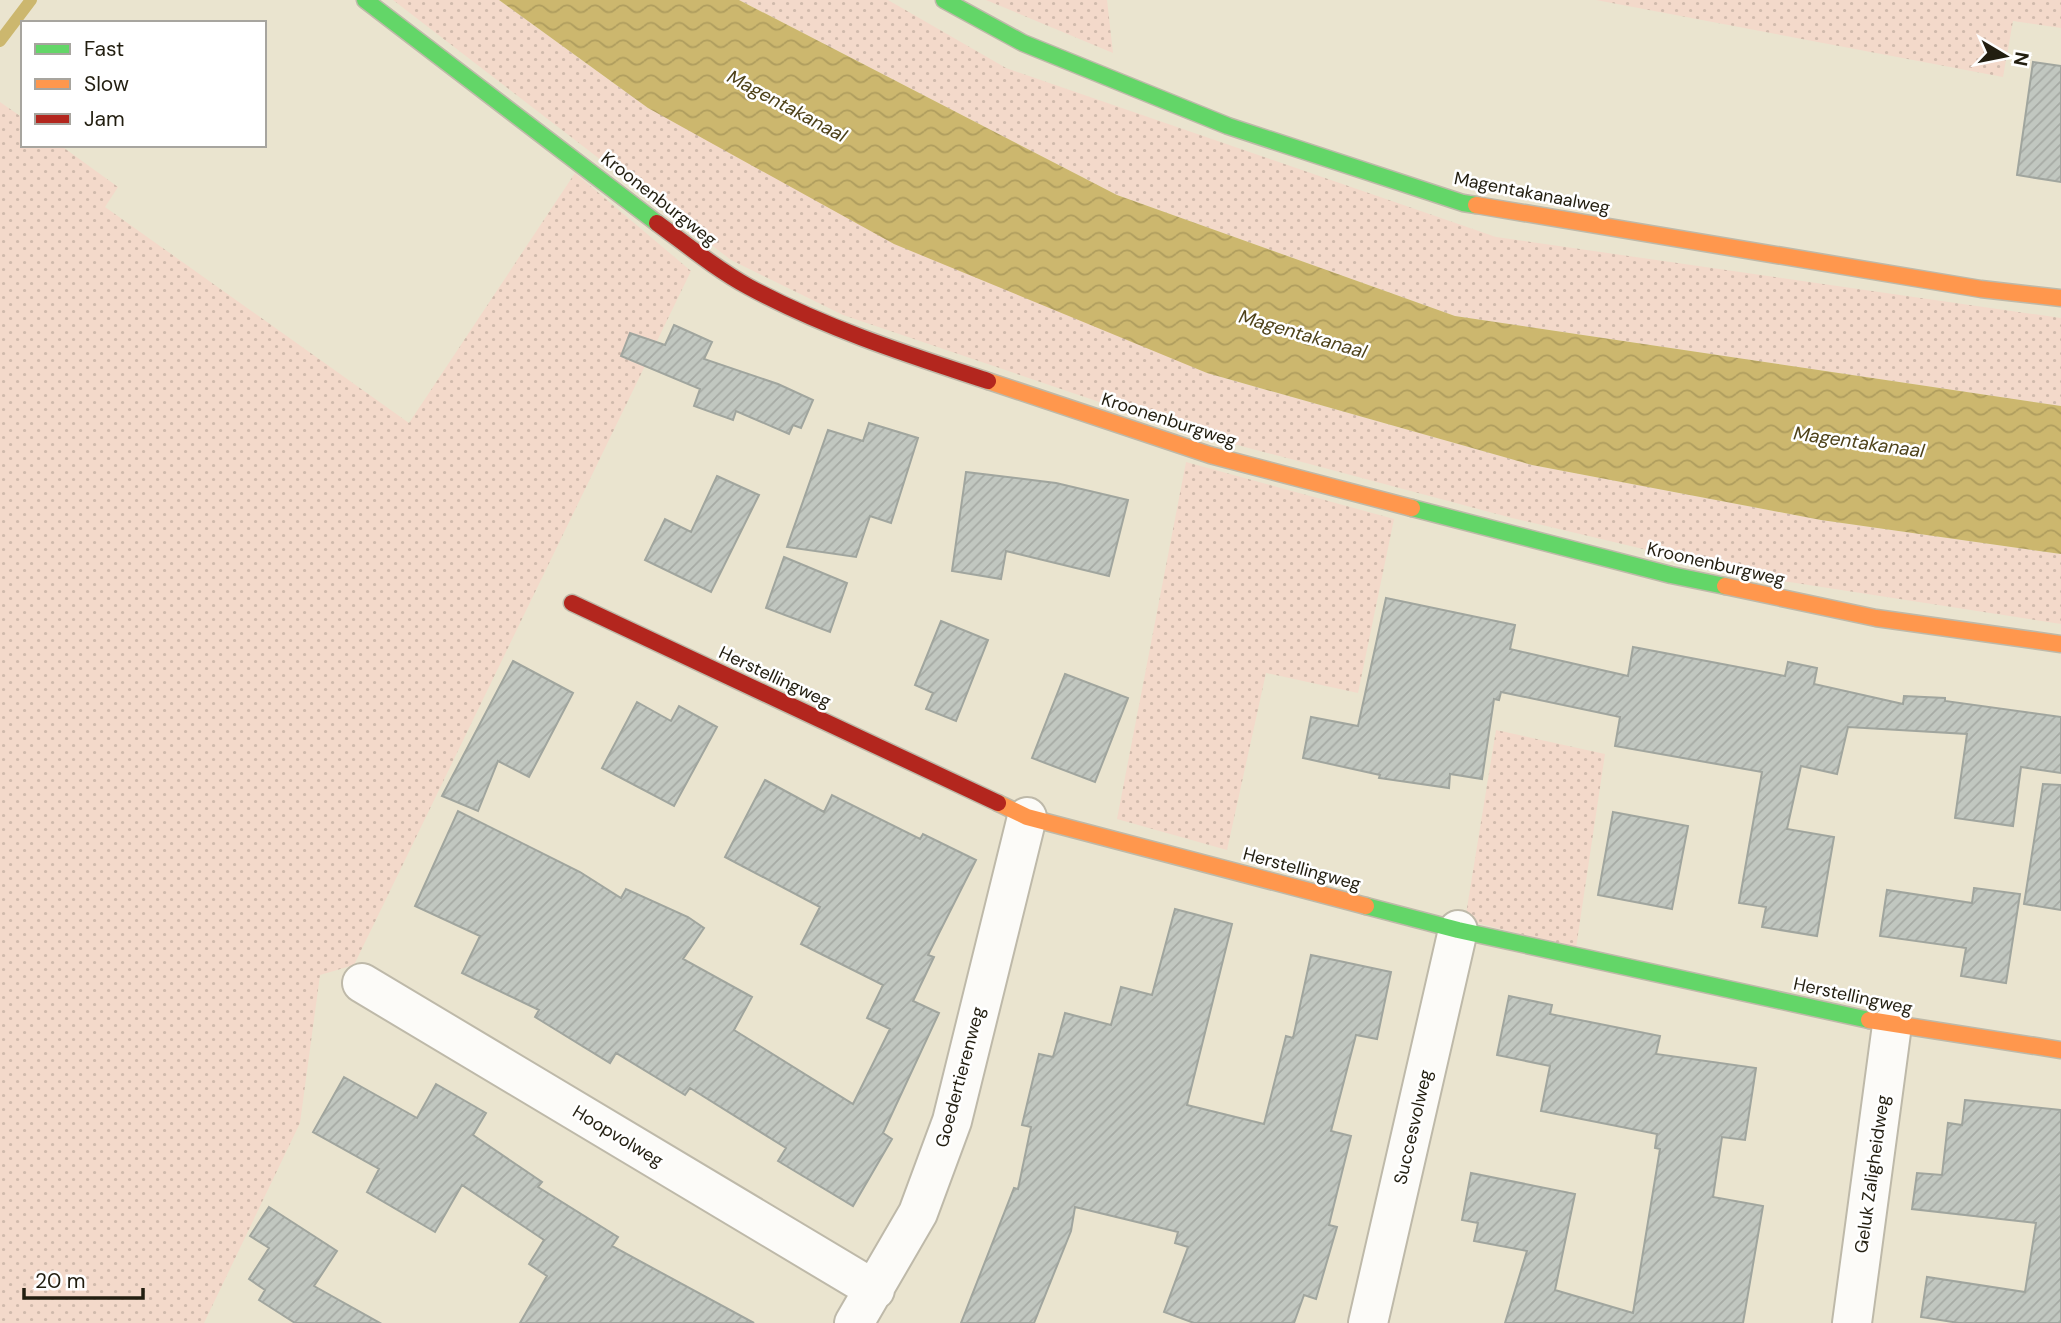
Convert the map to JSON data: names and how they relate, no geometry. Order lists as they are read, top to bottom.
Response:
{
  "streets": {
    "street": [
      "Magentakanaalweg",
      "Kroonenburgweg",
      "Herstellingweg",
      "Goedertierenweg",
      "Succesvolweg",
      "Hoopvolweg",
      "Geluk Zaligheidweg"
    ]
  },
  "crossings": [
    ["Herstellingweg", "Goedertierenweg"],
    ["Herstellingweg", "Succesvolweg"],
    ["Herstellingweg", "Geluk Zaligheidweg"],
    ["Goedertierenweg", "Hoopvolweg"]
  ],
  "water": ["Magentakanaal"],
  "legend": ["Fast", "Slow", "Jam"],
  "scale_bar": "20 m",
  "north": "right"
}
